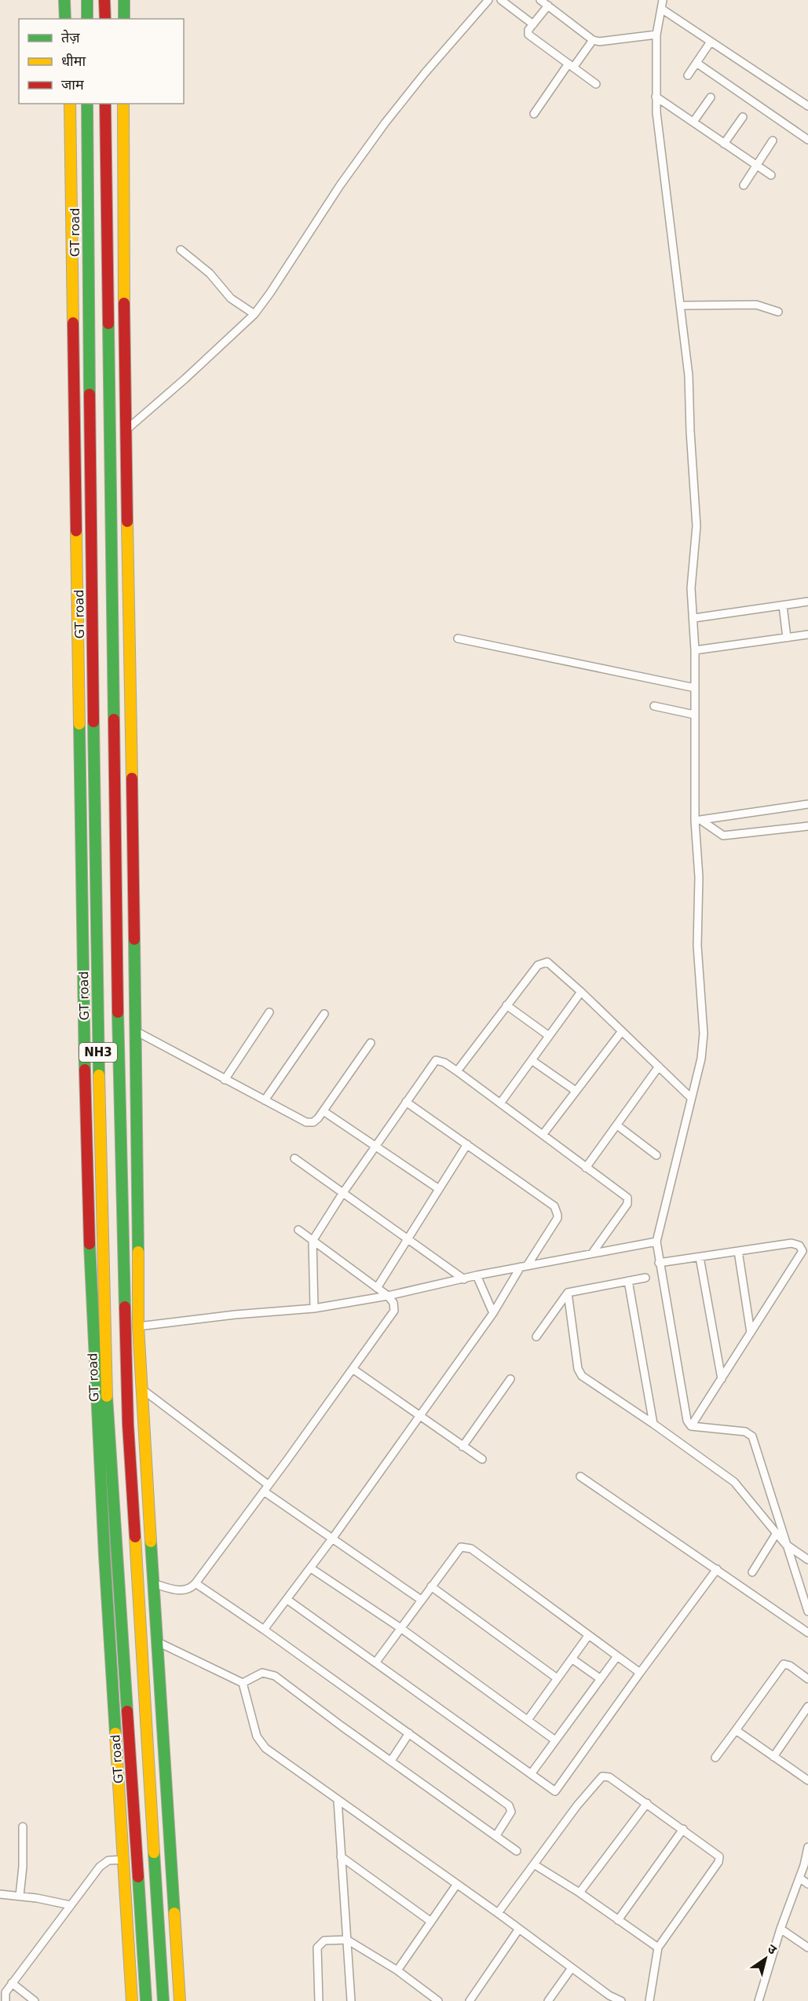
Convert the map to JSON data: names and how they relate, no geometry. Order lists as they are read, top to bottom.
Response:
{
  "streets": {
    "main road": ["GT road", "NH3"]
  },
  "legend": ["तेज़", "धीमा", "जाम"],
  "north": "top right"
}
